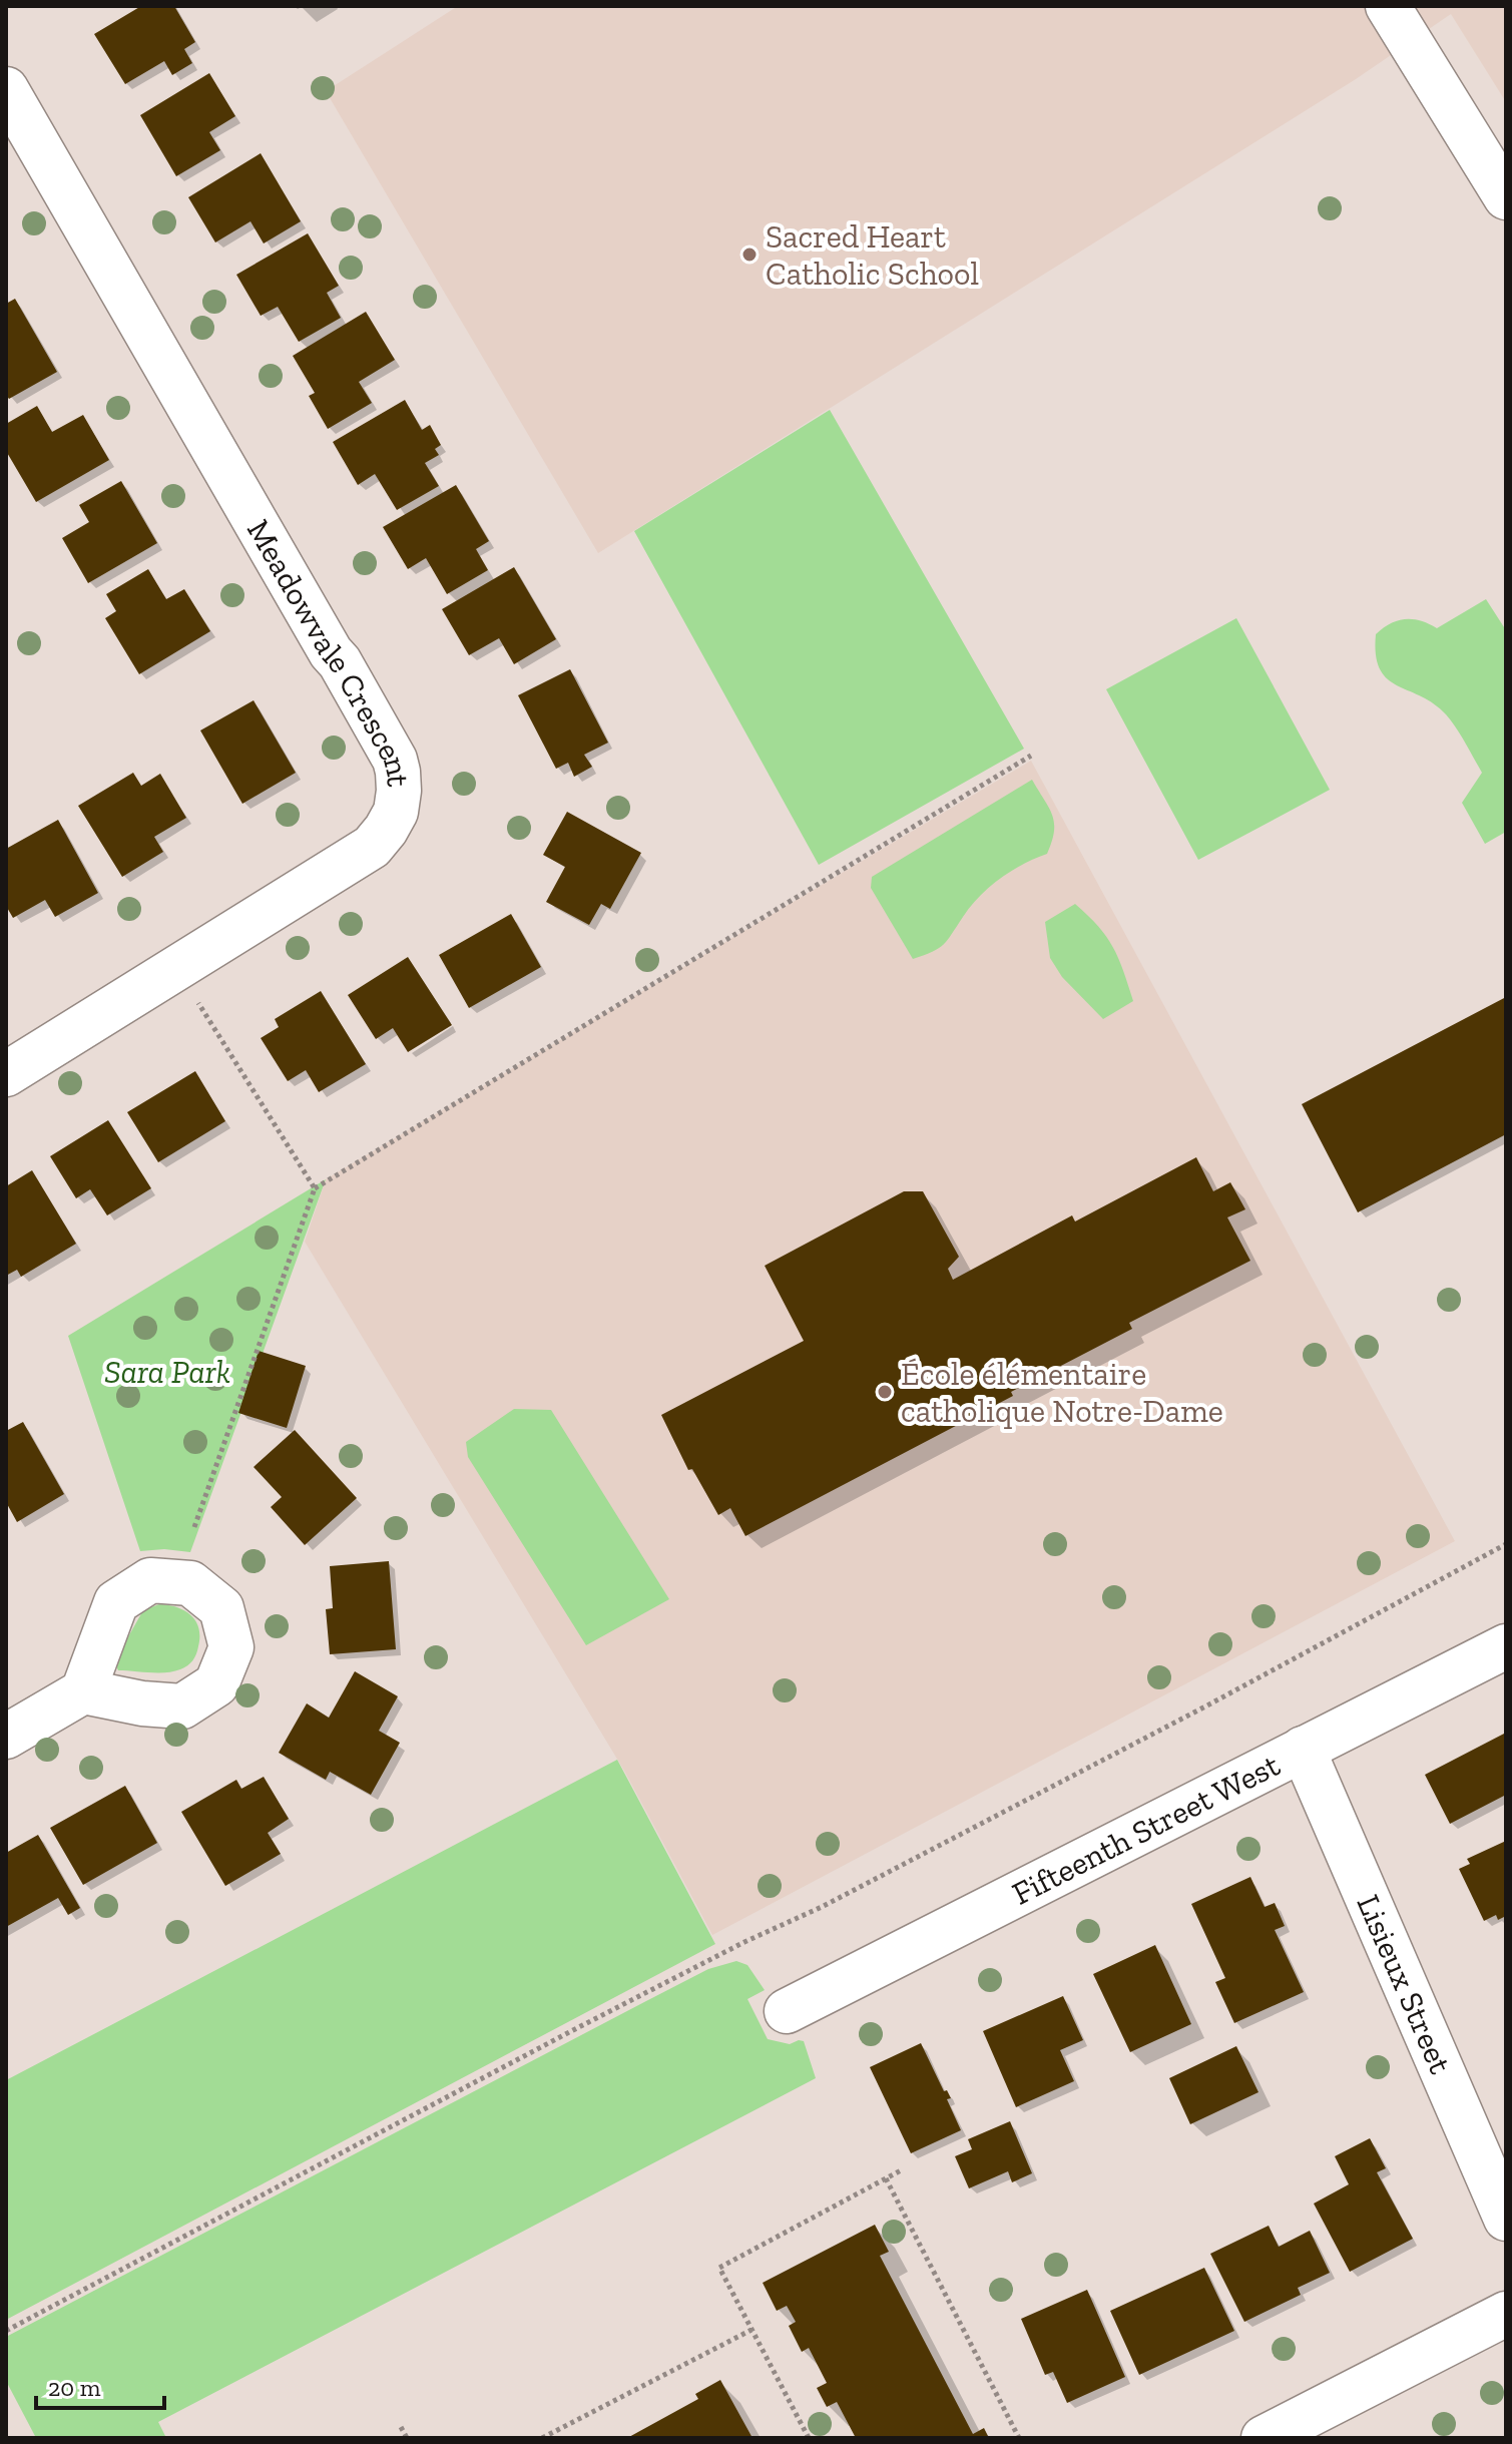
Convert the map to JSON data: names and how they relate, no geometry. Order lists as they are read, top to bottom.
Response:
{
  "streets": {
    "street": ["Meadowvale Crescent", "Fifteenth Street West", "Lisieux Street"]
  },
  "crossings": [
    ["Fifteenth Street West", "Lisieux Street"]
  ],
  "parks": ["Sara Park"],
  "places": ["Sacred Heart Catholic School", "École élémentaire catholique Notre-Dame"],
  "scale_bar": "20 m"
}
